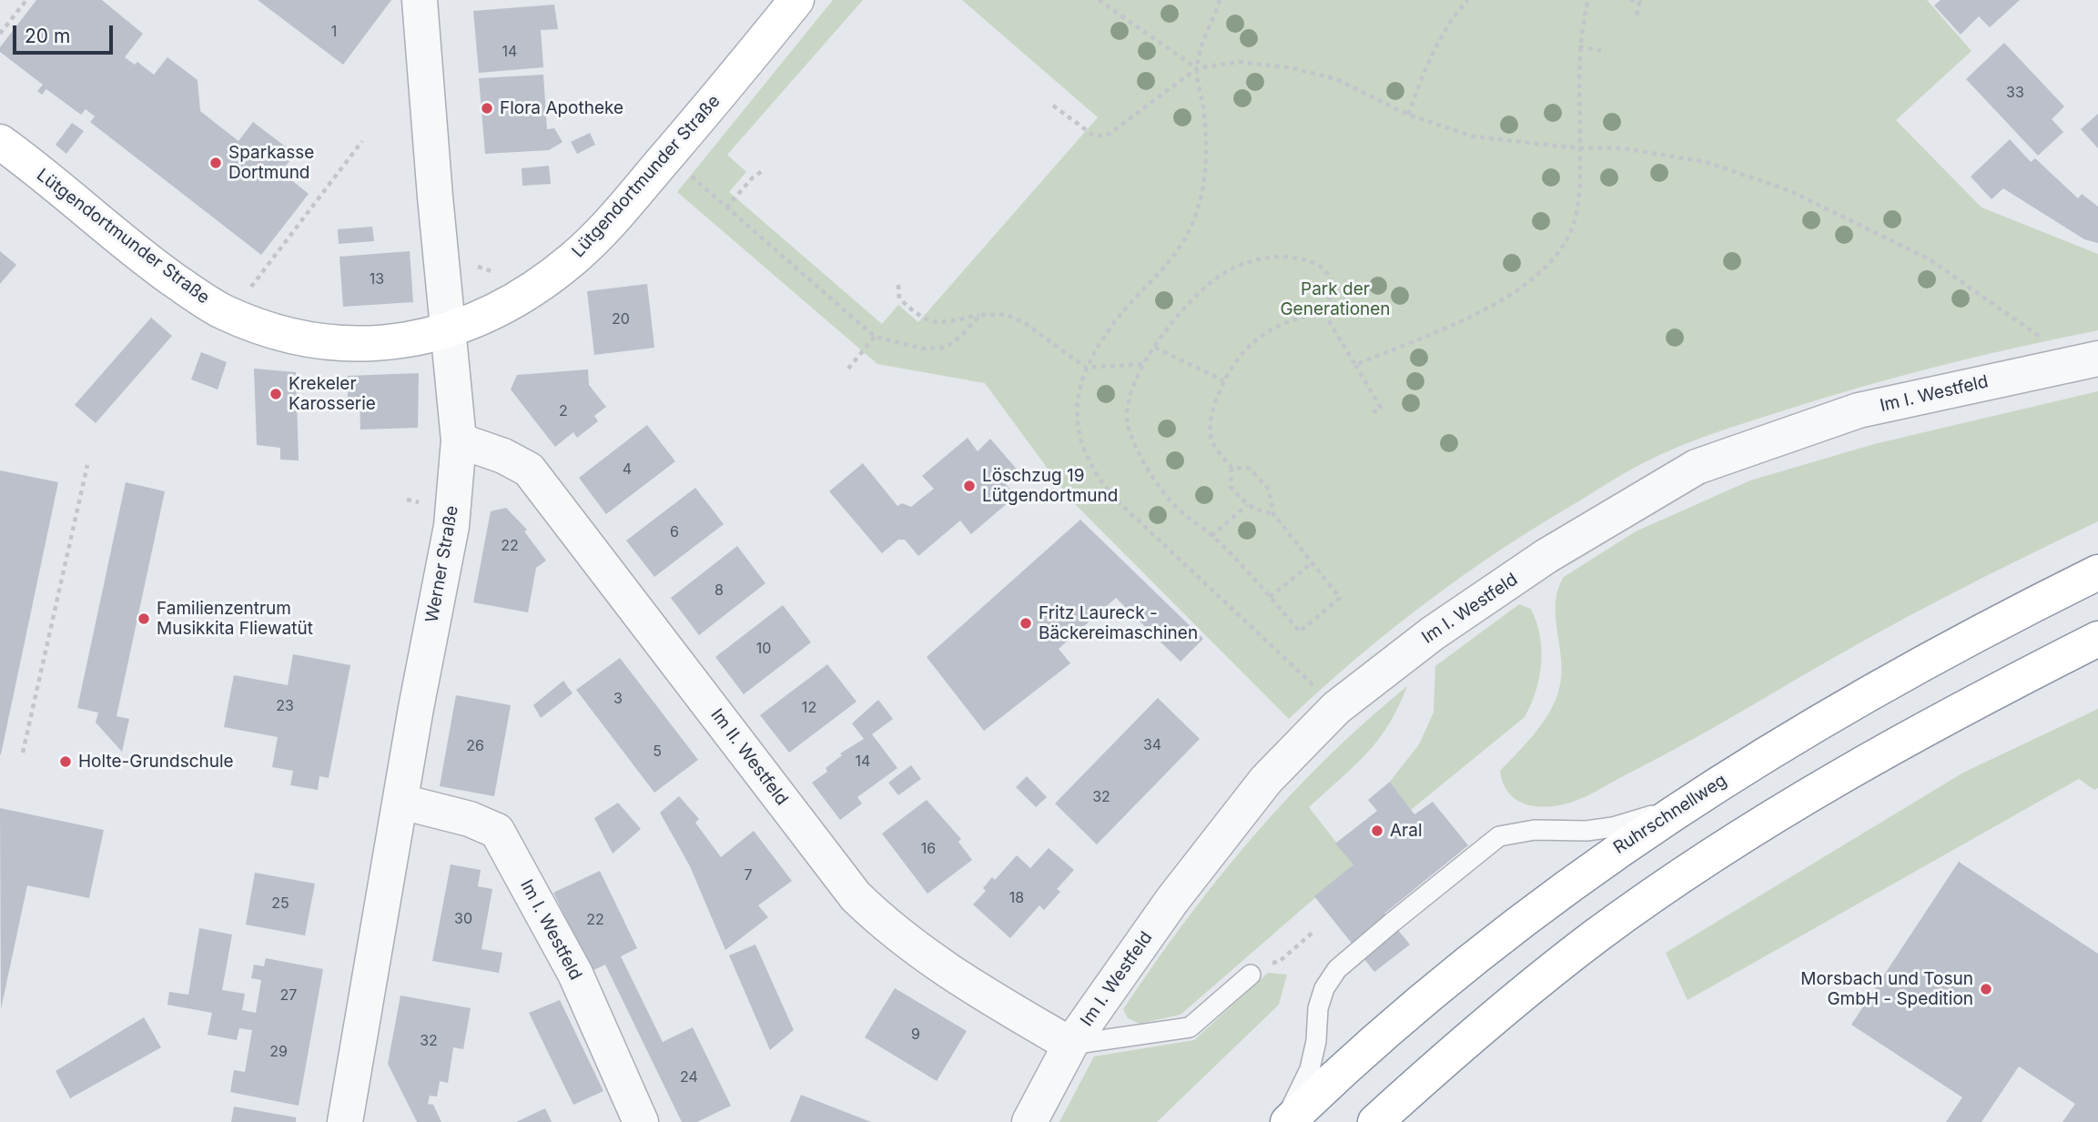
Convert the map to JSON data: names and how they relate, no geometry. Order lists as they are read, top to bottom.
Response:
{
  "streets": {
    "main road": ["Lütgendortmunder Straße", "Ruhrschnellweg"],
    "street": ["Im I. Westfeld", "Werner Straße", "Im II. Westfeld"]
  },
  "crossings": [
    ["Lütgendortmunder Straße", "Werner Straße"],
    ["Im I. Westfeld", "Werner Straße"],
    ["Im I. Westfeld", "Im II. Westfeld"],
    ["Werner Straße", "Im II. Westfeld"]
  ],
  "parks": ["Park der Generationen"],
  "places": [
    "Flora Apotheke",
    "Sparkasse Dortmund",
    "Krekeler Karosserie",
    "Löschzug 19 Lütgendortmund",
    "Familienzentrum Musikkita Fliewatüt",
    "Fritz Laureck - Bäckereimaschinen",
    "Holte-Grundschule",
    "Aral",
    "Morsbach und Tosun GmbH - Spedition"
  ],
  "house_numbers": [
    "1",
    "14",
    "33",
    "13",
    "20",
    "2",
    "4",
    "6",
    "22",
    "8",
    "10",
    "3",
    "23",
    "12",
    "34",
    "26",
    "5",
    "14",
    "32",
    "16",
    "7",
    "18",
    "25",
    "30",
    "22",
    "27",
    "9",
    "32",
    "29",
    "24"
  ],
  "scale_bar": "20 m"
}
